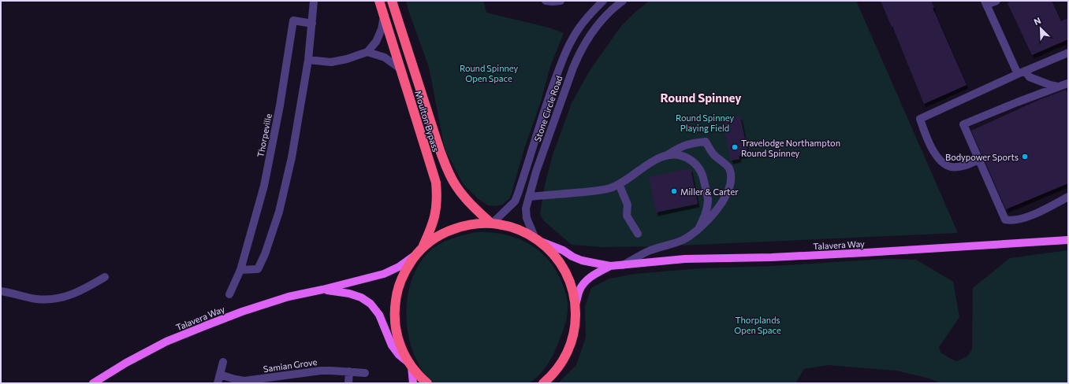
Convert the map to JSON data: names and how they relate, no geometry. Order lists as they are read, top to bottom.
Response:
{
  "streets": {
    "highway": ["Moulton Bypass"],
    "main road": ["Talavera Way"],
    "street": ["Stone Circle Road", "Thorpeville", "Samian Grove"]
  },
  "crossings": [
    ["Stone Circle Road", "Moulton Bypass"],
    ["Stone Circle Road", "Talavera Way"],
    ["Moulton Bypass", "Talavera Way"]
  ],
  "districts": ["Round Spinney"],
  "parks": ["Round Spinney Open Space", "Round Spinney Playing Field", "Thorplands Open Space"],
  "places": ["Travelodge Northampton Round Spinney", "Bodypower Sports", "Miller & Carter"],
  "north": "top left"
}
